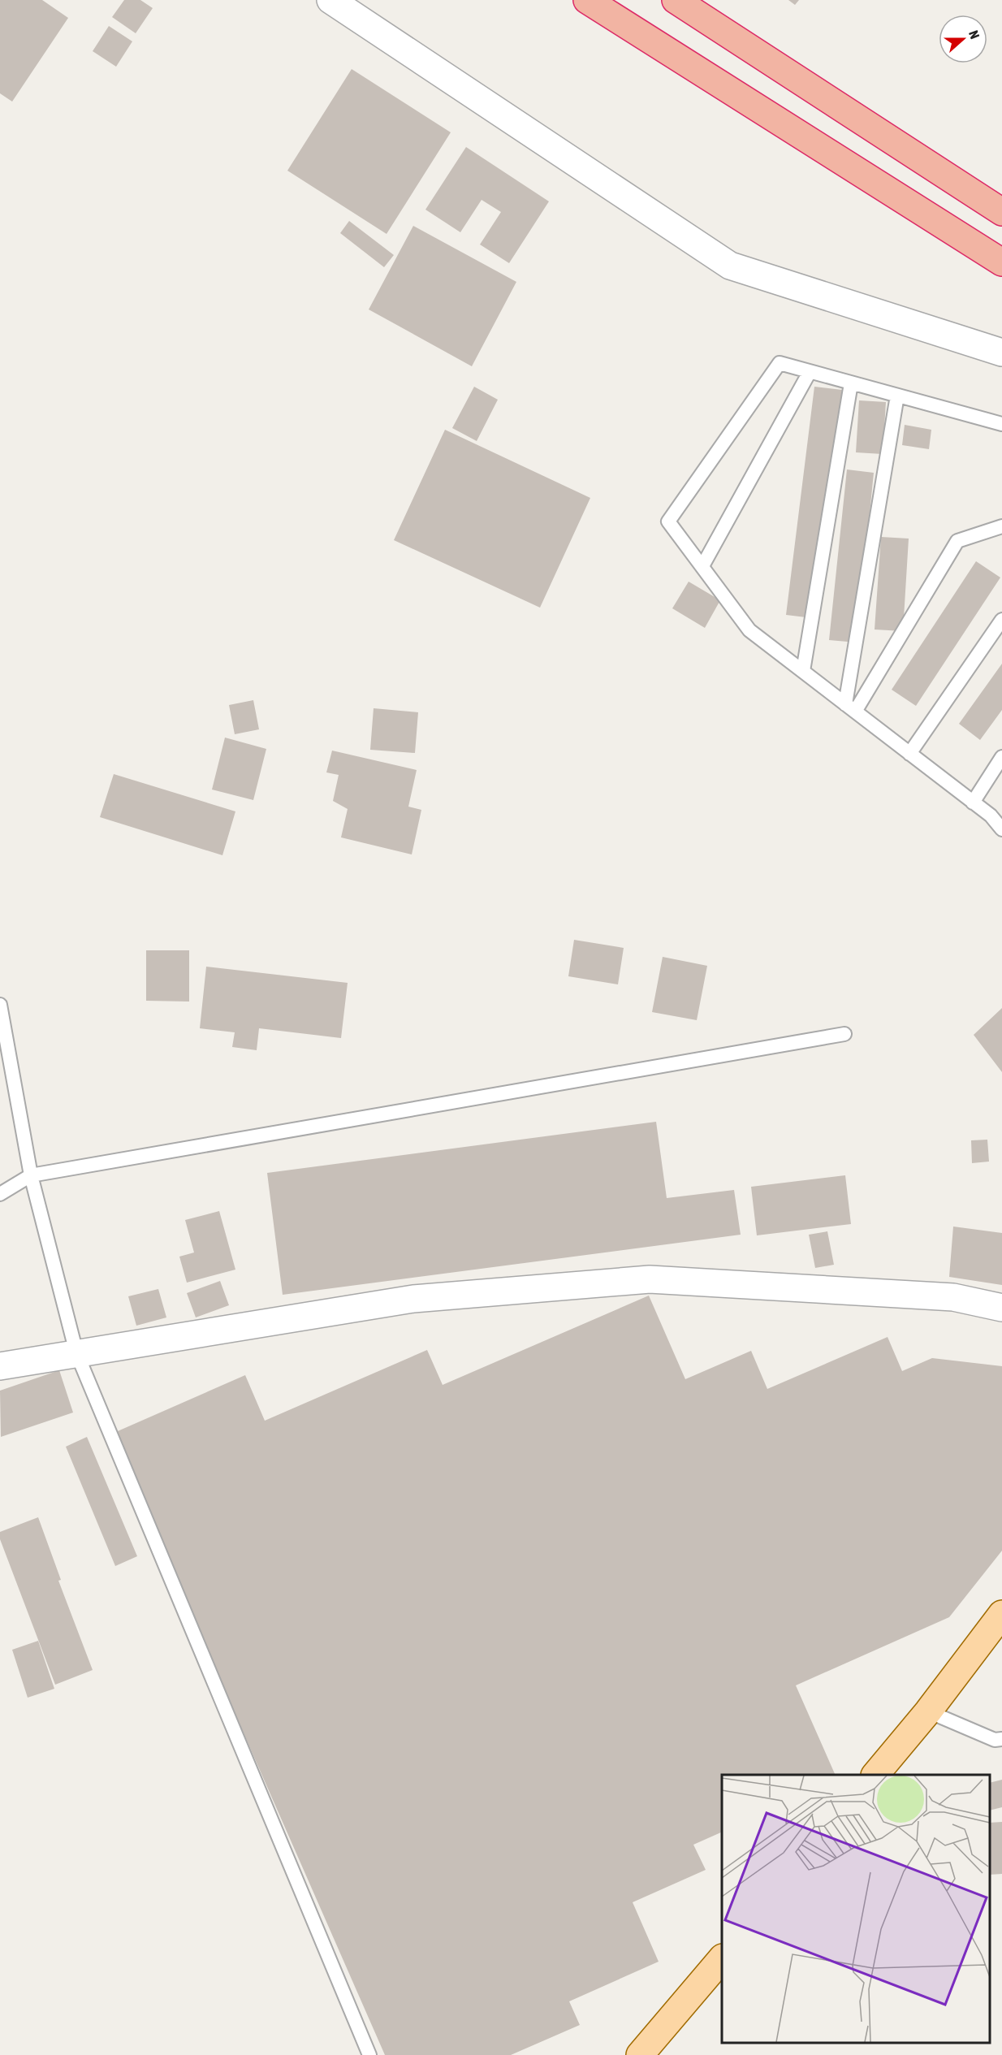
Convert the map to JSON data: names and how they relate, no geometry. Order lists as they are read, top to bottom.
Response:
{
  "north": "right"
}
